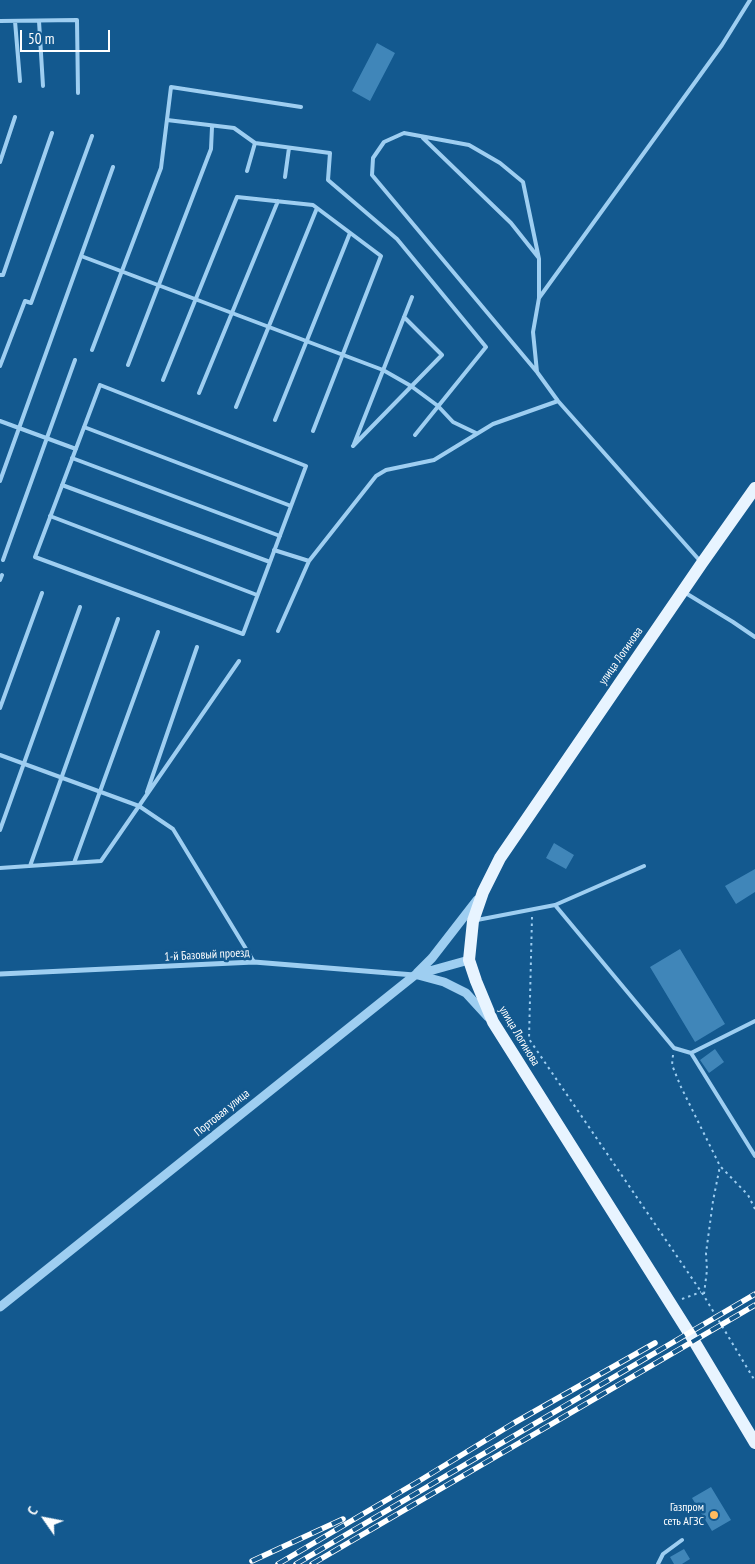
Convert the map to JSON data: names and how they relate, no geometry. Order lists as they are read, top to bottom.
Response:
{
  "streets": {
    "main road": ["улица Логинова"],
    "street": ["1-й Базовый проезд", "Портовая улица"]
  },
  "crossings": [
    ["улица Логинова", "Портовая улица"],
    ["1-й Базовый проезд", "Портовая улица"]
  ],
  "places": ["Газпром сеть АГЗС"],
  "scale_bar": "50 m",
  "north": "top left"
}
